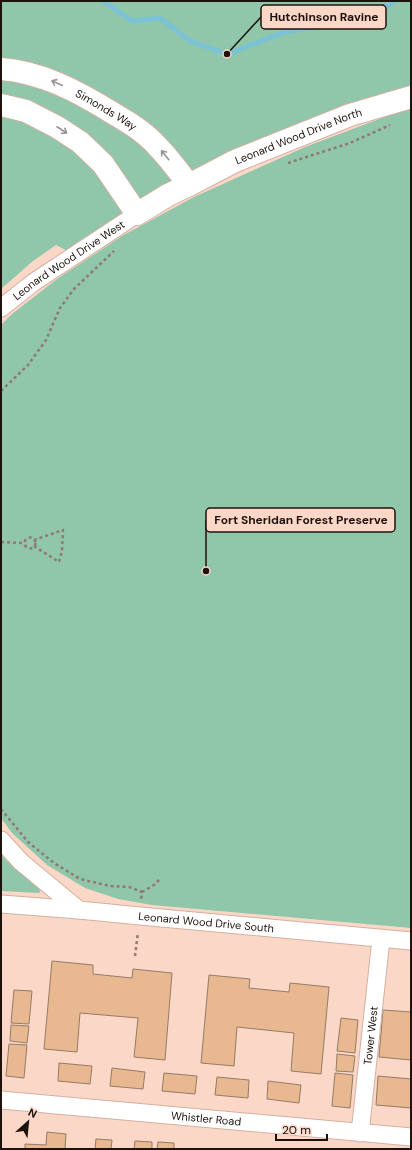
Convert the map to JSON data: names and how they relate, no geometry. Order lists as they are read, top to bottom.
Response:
{
  "streets": {
    "street": [
      "Simonds Way",
      "Leonard Wood Drive North",
      "Leonard Wood Drive West",
      "Leonard Wood Drive South",
      "Tower West",
      "Whistler Road"
    ]
  },
  "crossings": [
    ["Simonds Way", "Leonard Wood Drive North"],
    ["Leonard Wood Drive North", "Leonard Wood Drive West"],
    ["Leonard Wood Drive South", "Tower West"],
    ["Tower West", "Whistler Road"]
  ],
  "places": ["Hutchinson Ravine", "Fort Sheridan Forest Preserve"],
  "scale_bar": "20 m",
  "north": "top right"
}
